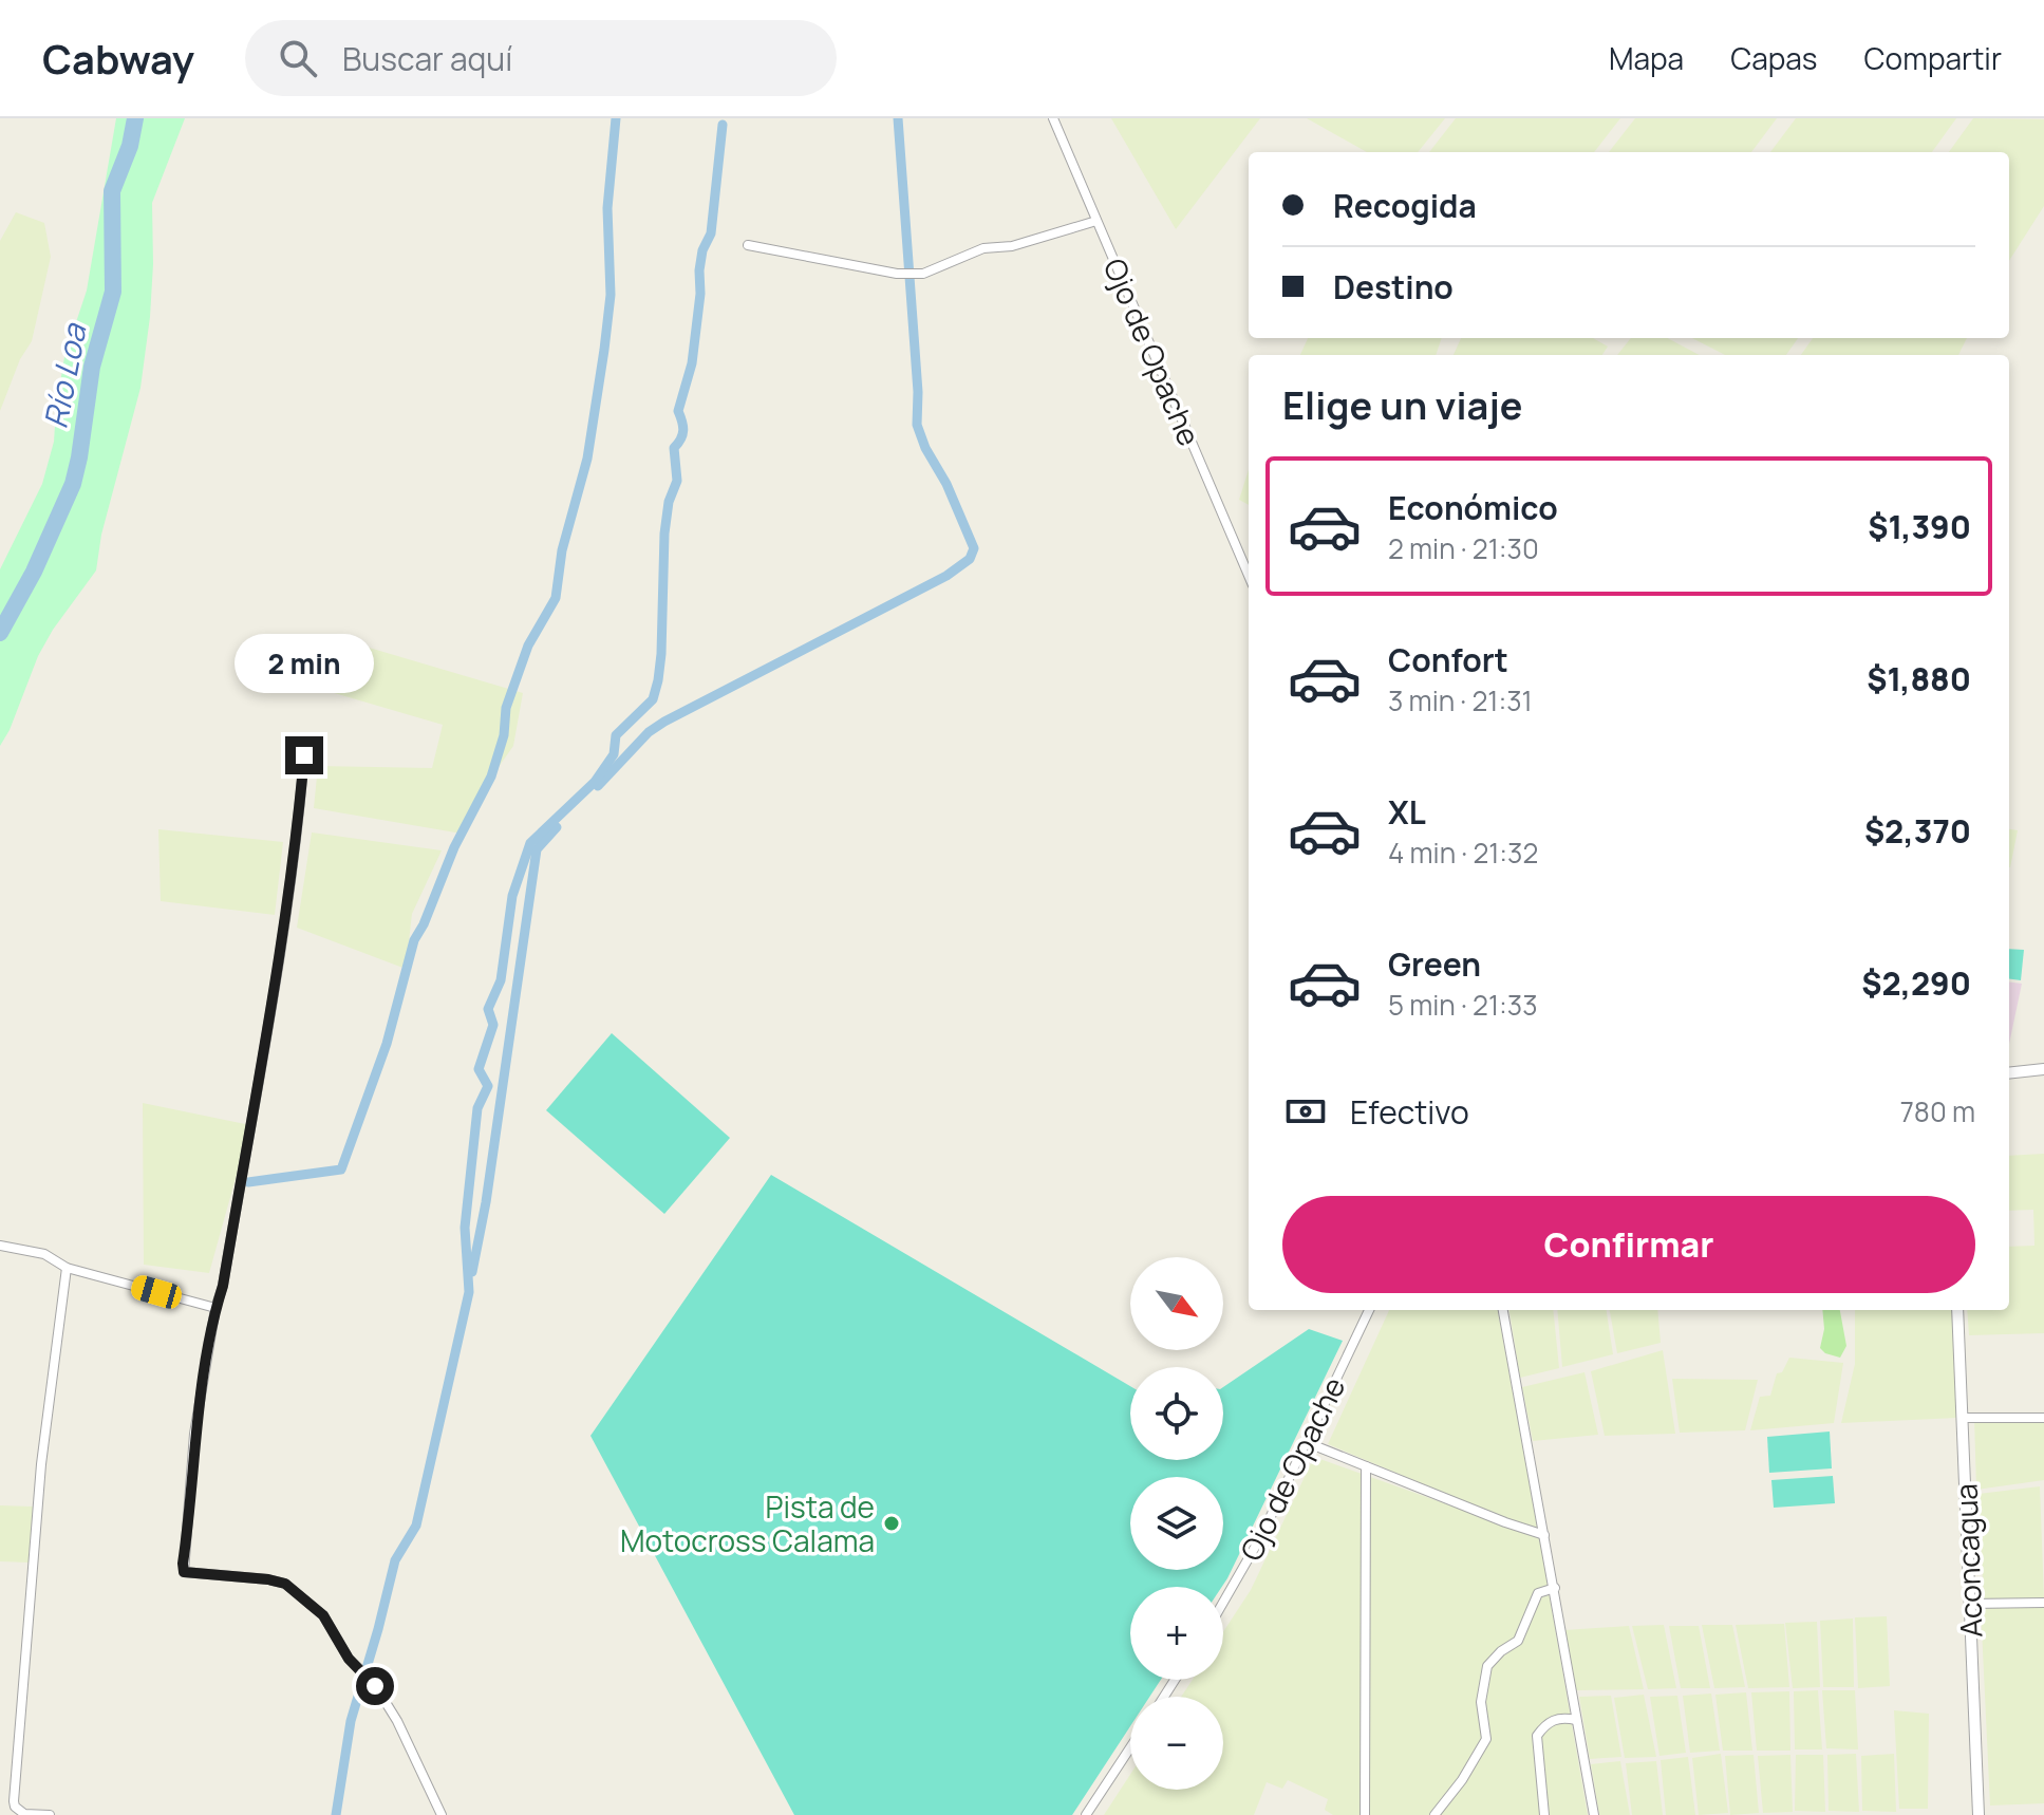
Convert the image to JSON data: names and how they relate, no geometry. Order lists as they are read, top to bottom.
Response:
{
  "streets": {
    "street": ["Ojo de Opache", "Aconcagua"]
  },
  "water": ["Río Loa"],
  "places": ["Pista de Motocross Calama"],
  "north": "bottom right",
  "page": {
    "header": "Cabway",
    "search": "Buscar aquí",
    "nav": ["Mapa", "Capas", "Compartir"],
    "banner": ["Recogida", "Destino"],
    "heading": "Elige un viaje",
    "list": [
      {
        "name": "Económico",
        "note": "2 min · 21:30",
        "value": "$1,390"
      },
      {
        "name": "Confort",
        "note": "3 min · 21:31",
        "value": "$1,880"
      },
      {
        "name": "XL",
        "note": "4 min · 21:32",
        "value": "$2,370"
      },
      {
        "name": "Green",
        "note": "5 min · 21:33",
        "value": "$2,290"
      }
    ],
    "bubble": "2 min",
    "pay": ["Efectivo", "780 m"],
    "buttons": "Confirmar",
    "map_buttons": ["+", "−"]
  }
}
